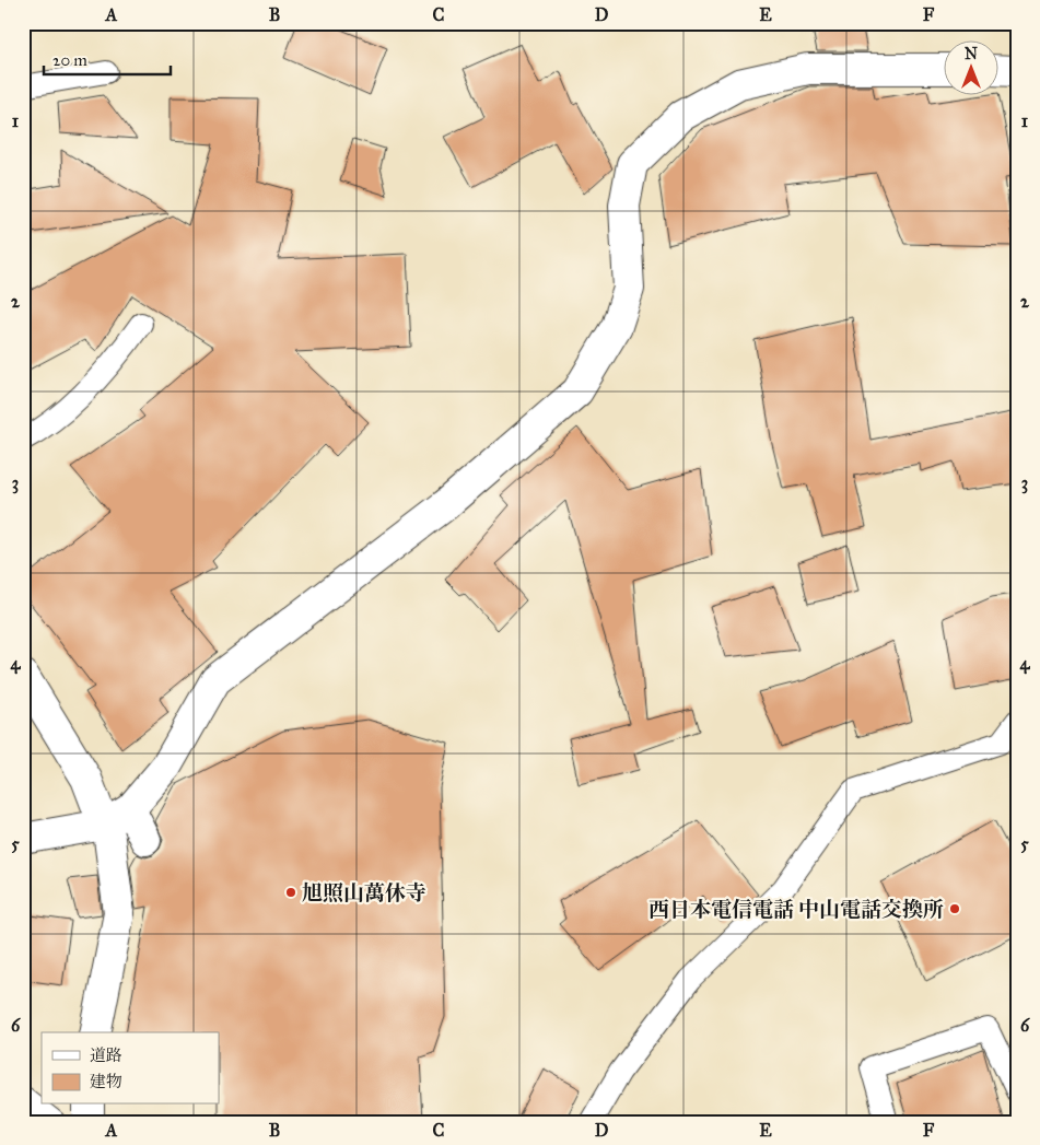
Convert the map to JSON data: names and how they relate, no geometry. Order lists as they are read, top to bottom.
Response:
{
  "places": ["旭照山萬休寺", "西日本電信電話 中山電話交換所"],
  "legend": ["道路", "建物"],
  "scale_bar": "20 m",
  "north": "top",
  "grid": {
    "columns": [
      "A",
      "B",
      "C",
      "D",
      "E",
      "F"
    ],
    "rows": [
      "1",
      "2",
      "3",
      "4",
      "5",
      "6"
    ]
  }
}
